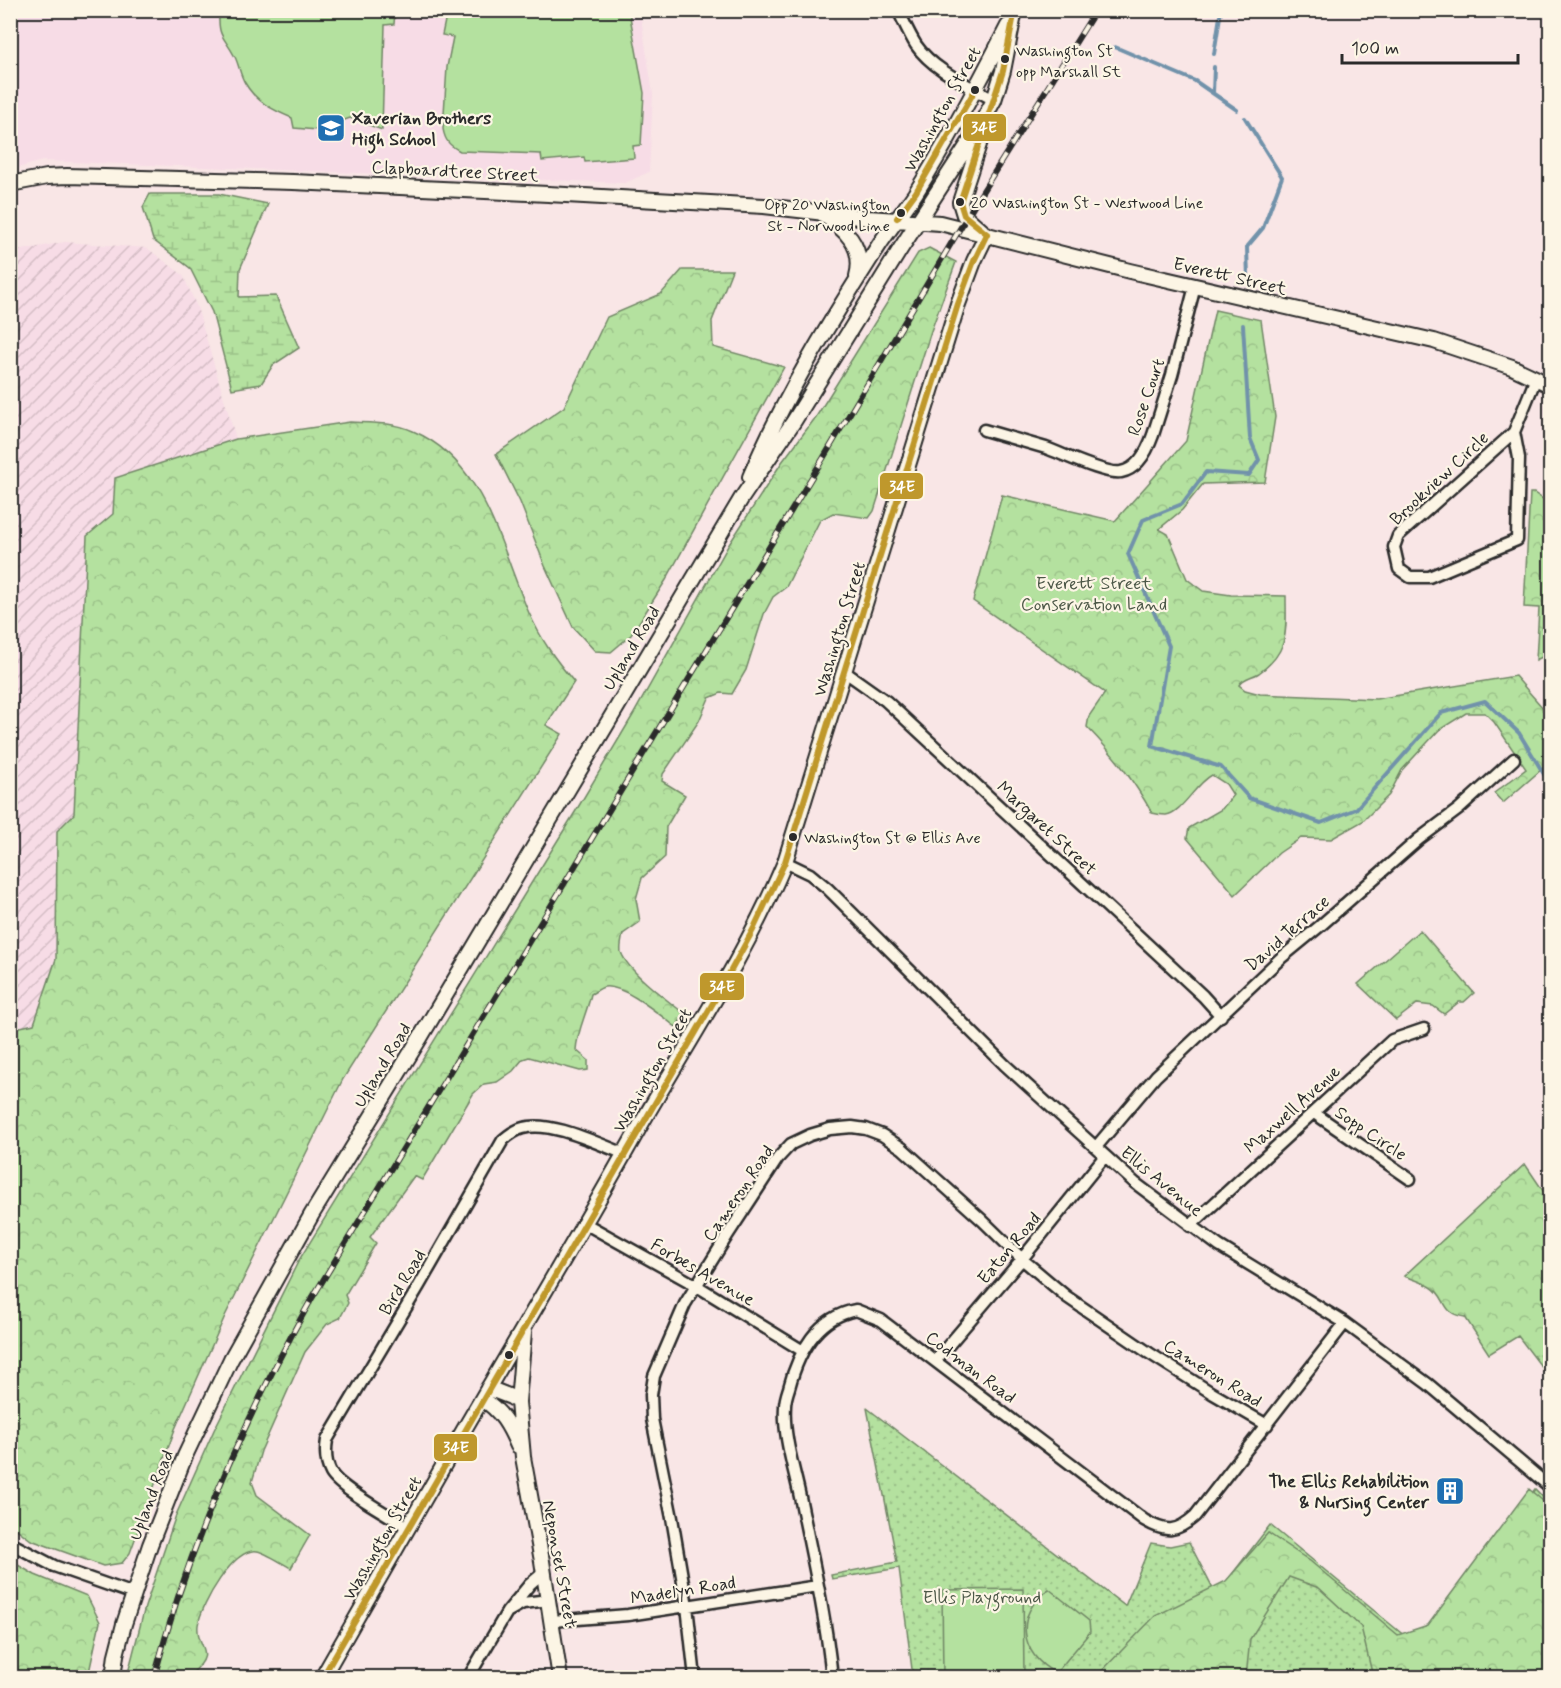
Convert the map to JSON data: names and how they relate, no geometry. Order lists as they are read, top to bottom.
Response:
{
  "streets": {
    "main road": [
      "Washington Street",
      "Clapboardtree Street",
      "Everett Street",
      "Upland Road",
      "Neponset Street"
    ],
    "street": [
      "Rose Court",
      "Brookview Circle",
      "Margaret Street",
      "David Terrace",
      "Maxwell Avenue",
      "Sopp Circle",
      "Ellis Avenue",
      "Cameron Road",
      "Eaton Road",
      "Forbes Avenue",
      "Bird Road",
      "Codman Road",
      "Madelyn Road"
    ]
  },
  "crossings": [
    ["Washington Street", "Clapboardtree Street"],
    ["Washington Street", "Everett Street"],
    ["Washington Street", "Upland Road"],
    ["Washington Street", "Margaret Street"],
    ["Washington Street", "Ellis Avenue"],
    ["Washington Street", "Forbes Avenue"],
    ["Washington Street", "Bird Road"],
    ["Washington Street", "Neponset Street"],
    ["Clapboardtree Street", "Everett Street"],
    ["Clapboardtree Street", "Upland Road"],
    ["Everett Street", "Rose Court"],
    ["Everett Street", "Brookview Circle"],
    ["Everett Street", "Upland Road"],
    ["Margaret Street", "David Terrace"],
    ["David Terrace", "Ellis Avenue"],
    ["Maxwell Avenue", "Sopp Circle"],
    ["Maxwell Avenue", "Ellis Avenue"],
    ["Ellis Avenue", "Eaton Road"],
    ["Ellis Avenue", "Codman Road"],
    ["Cameron Road", "Eaton Road"],
    ["Cameron Road", "Forbes Avenue"],
    ["Cameron Road", "Codman Road"],
    ["Cameron Road", "Madelyn Road"],
    ["Eaton Road", "Codman Road"],
    ["Forbes Avenue", "Codman Road"],
    ["Codman Road", "Madelyn Road"],
    ["Neponset Street", "Madelyn Road"]
  ],
  "parks": ["Everett Street Conservation Land", "Ellis Playground"],
  "places": {
    "other": [
      "Washington St opp Marshall St",
      "20 Washington St - Westwood Line",
      "Opp 20 Washington St - Norwood Line",
      "Washington St @ Ellis Ave"
    ],
    "school or university": ["Xaverian Brothers High School"],
    "building": ["The Ellis Rehabilition & Nursing Center"]
  },
  "lines": ["transit line 34E"],
  "scale_bar": "100 m"
}
